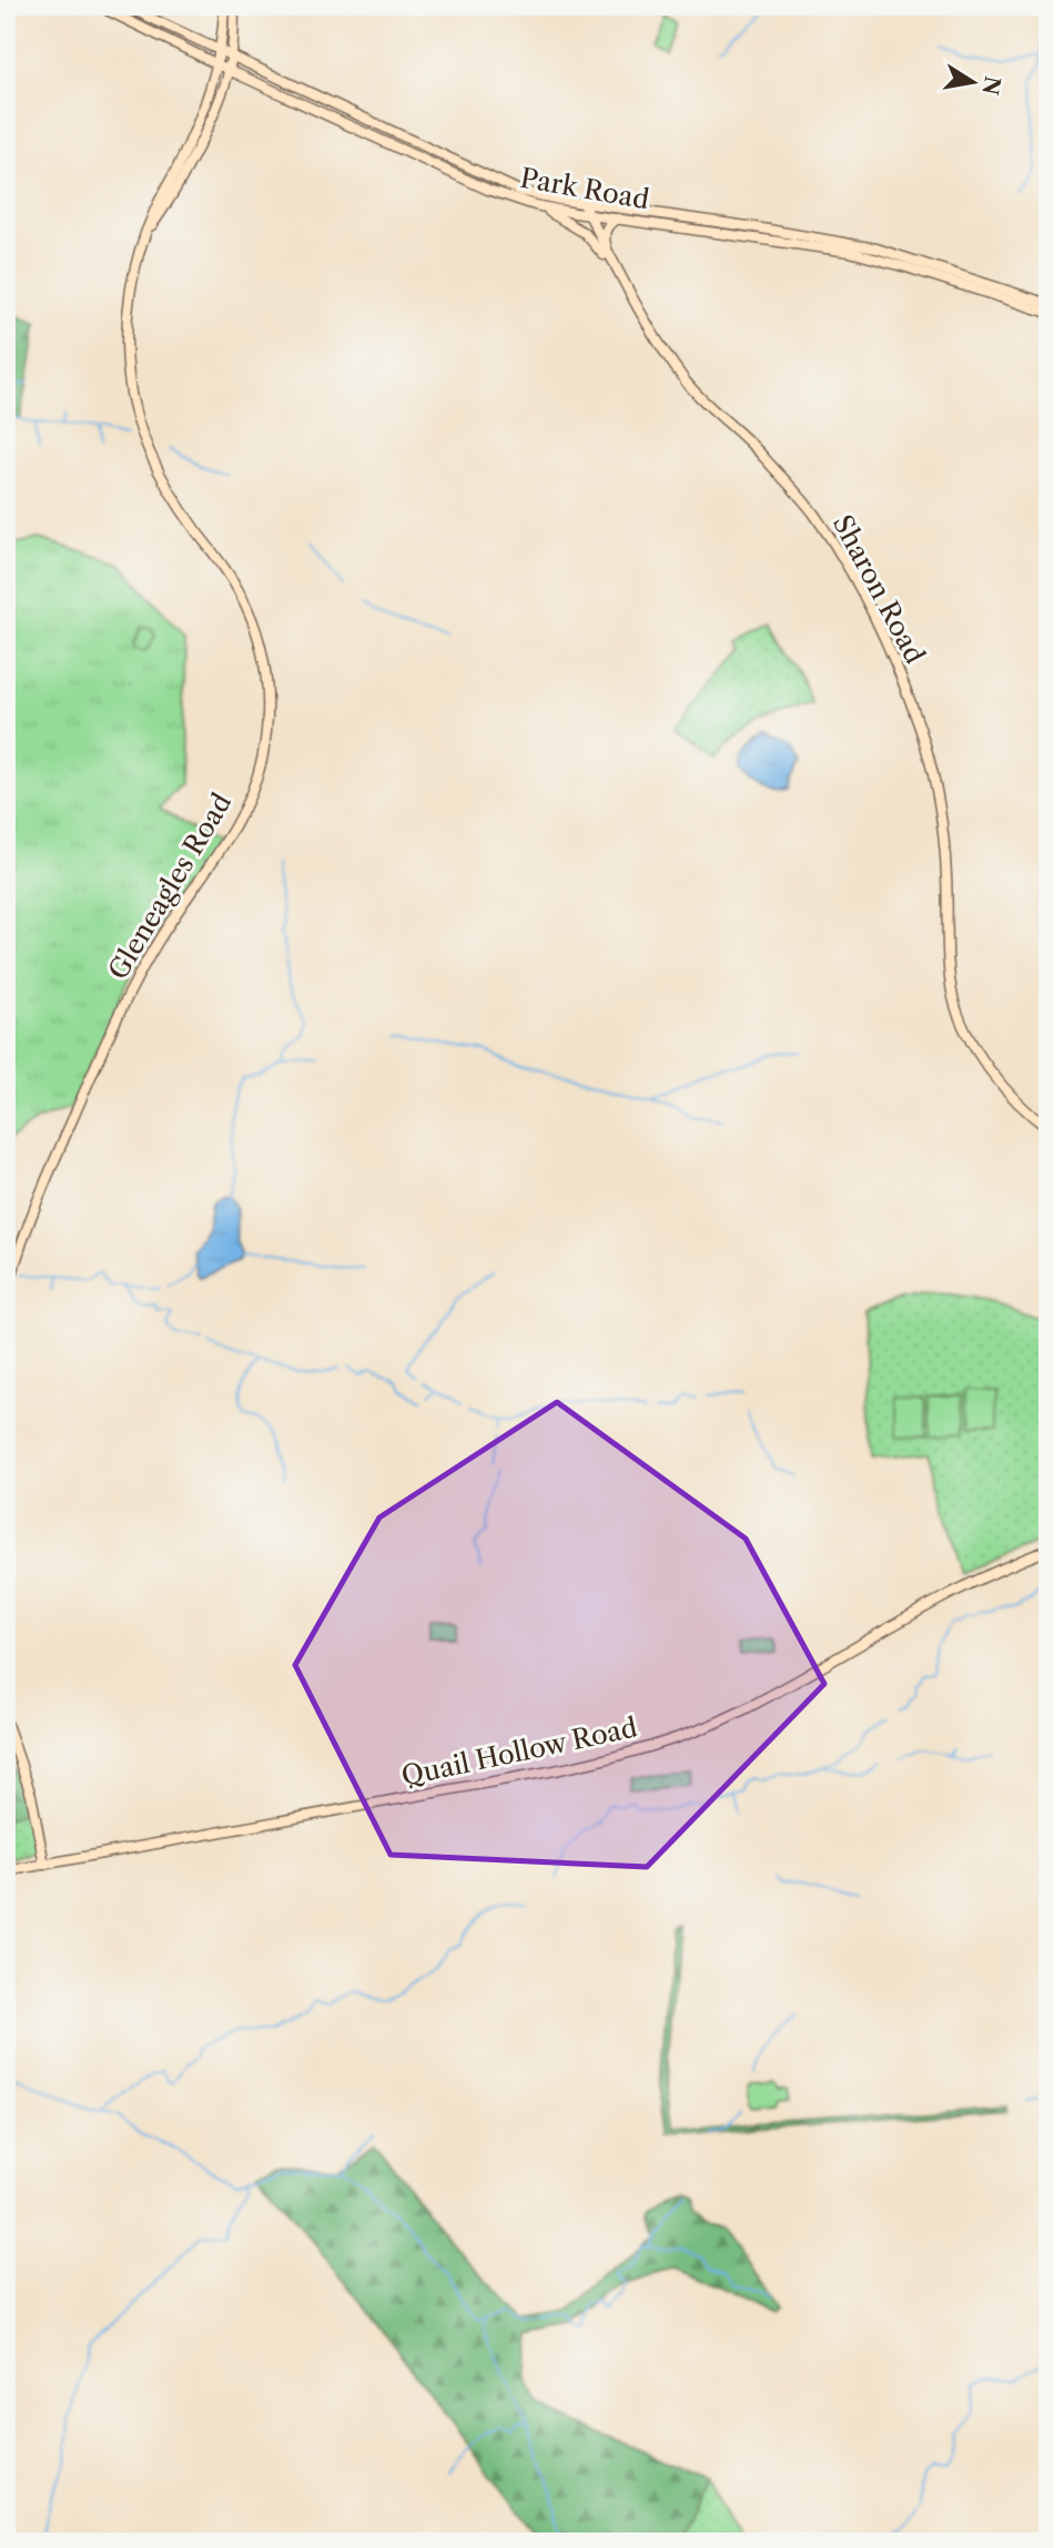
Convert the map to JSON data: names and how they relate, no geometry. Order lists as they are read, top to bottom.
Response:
{
  "streets": {
    "main road": [
      "Park Road",
      "Sharon Road",
      "Gleneagles Road",
      "Quail Hollow Road"
    ]
  },
  "crossings": [
    ["Park Road", "Sharon Road"],
    ["Park Road", "Gleneagles Road"]
  ],
  "north": "right"
}
